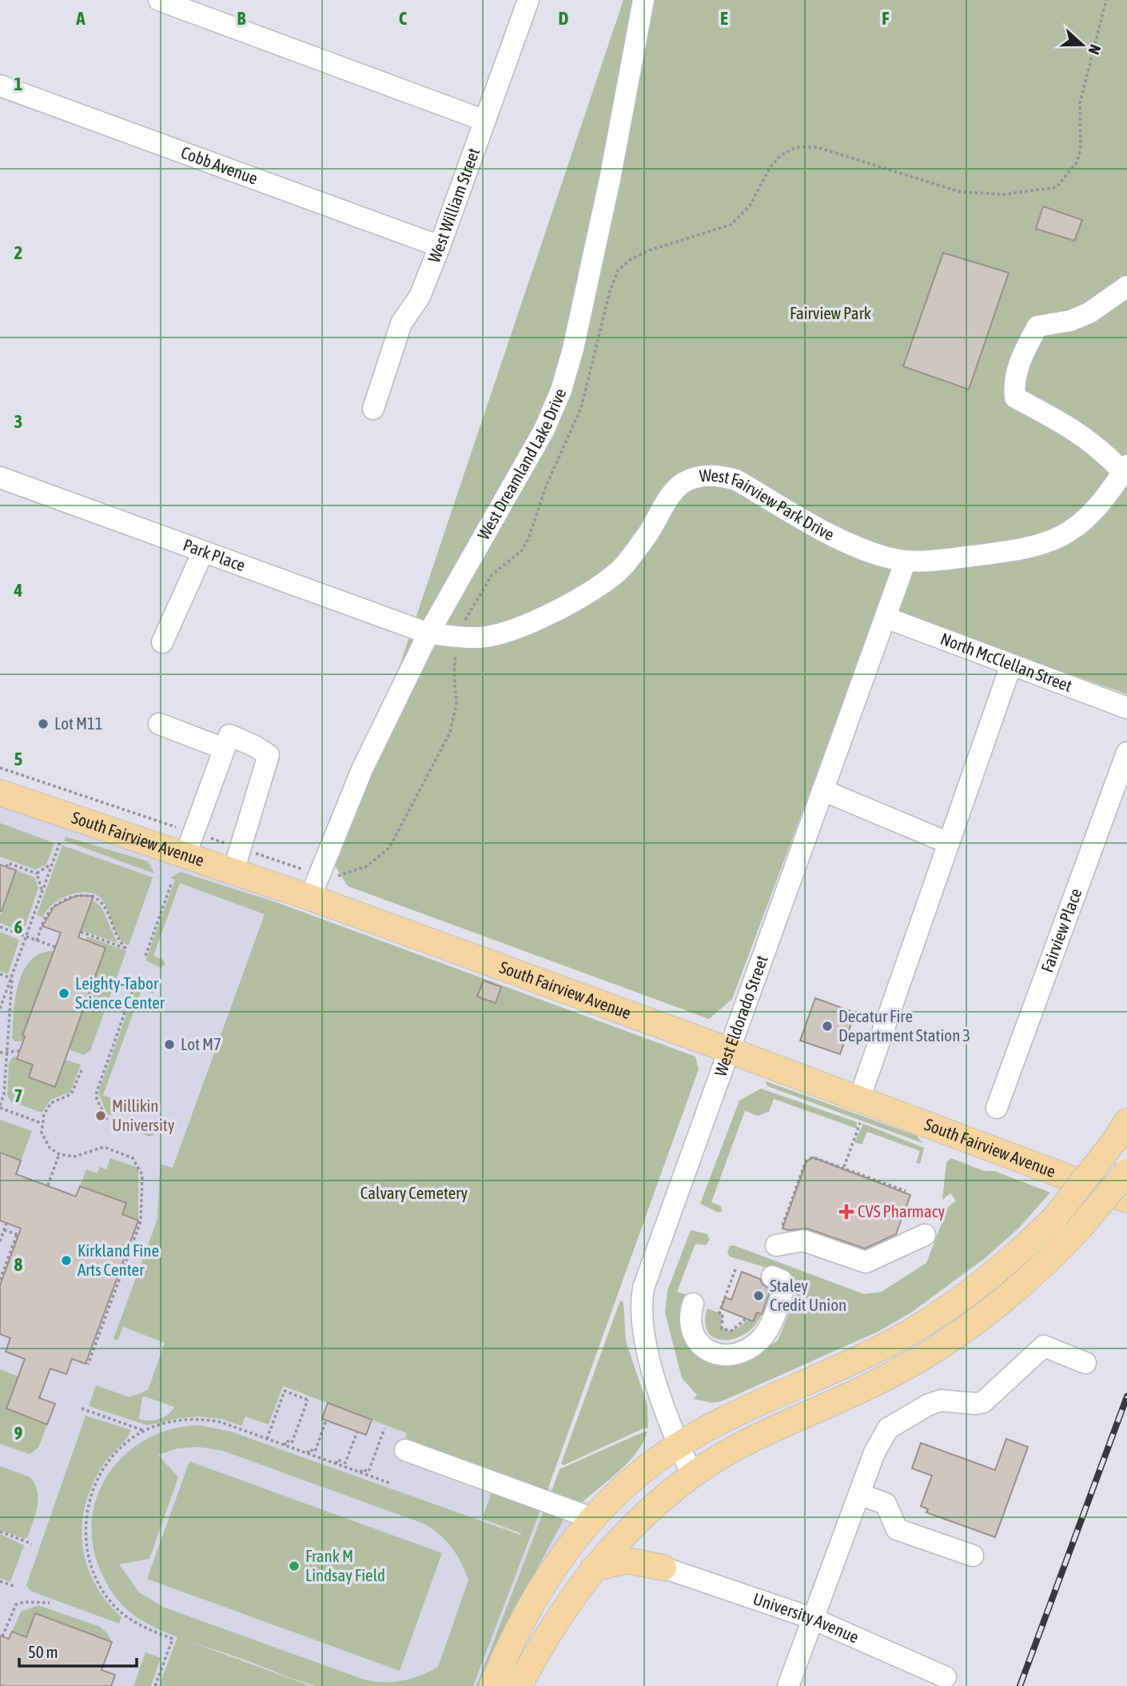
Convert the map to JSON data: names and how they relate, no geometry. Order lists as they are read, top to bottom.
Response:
{
  "streets": {
    "main road": ["South Fairview Avenue"],
    "street": [
      "Cobb Avenue",
      "West William Street",
      "West Dreamland Lake Drive",
      "West Fairview Park Drive",
      "Park Place",
      "North McClellan Street",
      "Fairview Place",
      "West Eldorado Street",
      "University Avenue"
    ]
  },
  "crossings": [
    ["Cobb Avenue", "West William Street"],
    ["West Dreamland Lake Drive", "West Fairview Park Drive"],
    ["West Dreamland Lake Drive", "Park Place"],
    ["West Dreamland Lake Drive", "South Fairview Avenue"],
    ["West Fairview Park Drive", "Park Place"],
    ["West Fairview Park Drive", "West Eldorado Street"],
    ["North McClellan Street", "West Eldorado Street"],
    ["South Fairview Avenue", "West Eldorado Street"]
  ],
  "parks": ["Fairview Park", "Calvary Cemetery"],
  "places": {
    "other": [
      "Lot M11",
      "Leighty-Tabor Science Center",
      "Decatur Fire Department Station 3",
      "Lot M7",
      "Millikin University",
      "Kirkland Fine Arts Center",
      "Staley Credit Union",
      "Frank M Lindsay Field"
    ],
    "health": ["CVS Pharmacy"]
  },
  "scale_bar": "50 m",
  "north": "right",
  "grid": {
    "columns": [
      "A",
      "B",
      "C",
      "D",
      "E",
      "F"
    ],
    "rows": [
      "1",
      "2",
      "3",
      "4",
      "5",
      "6",
      "7",
      "8",
      "9"
    ]
  }
}
